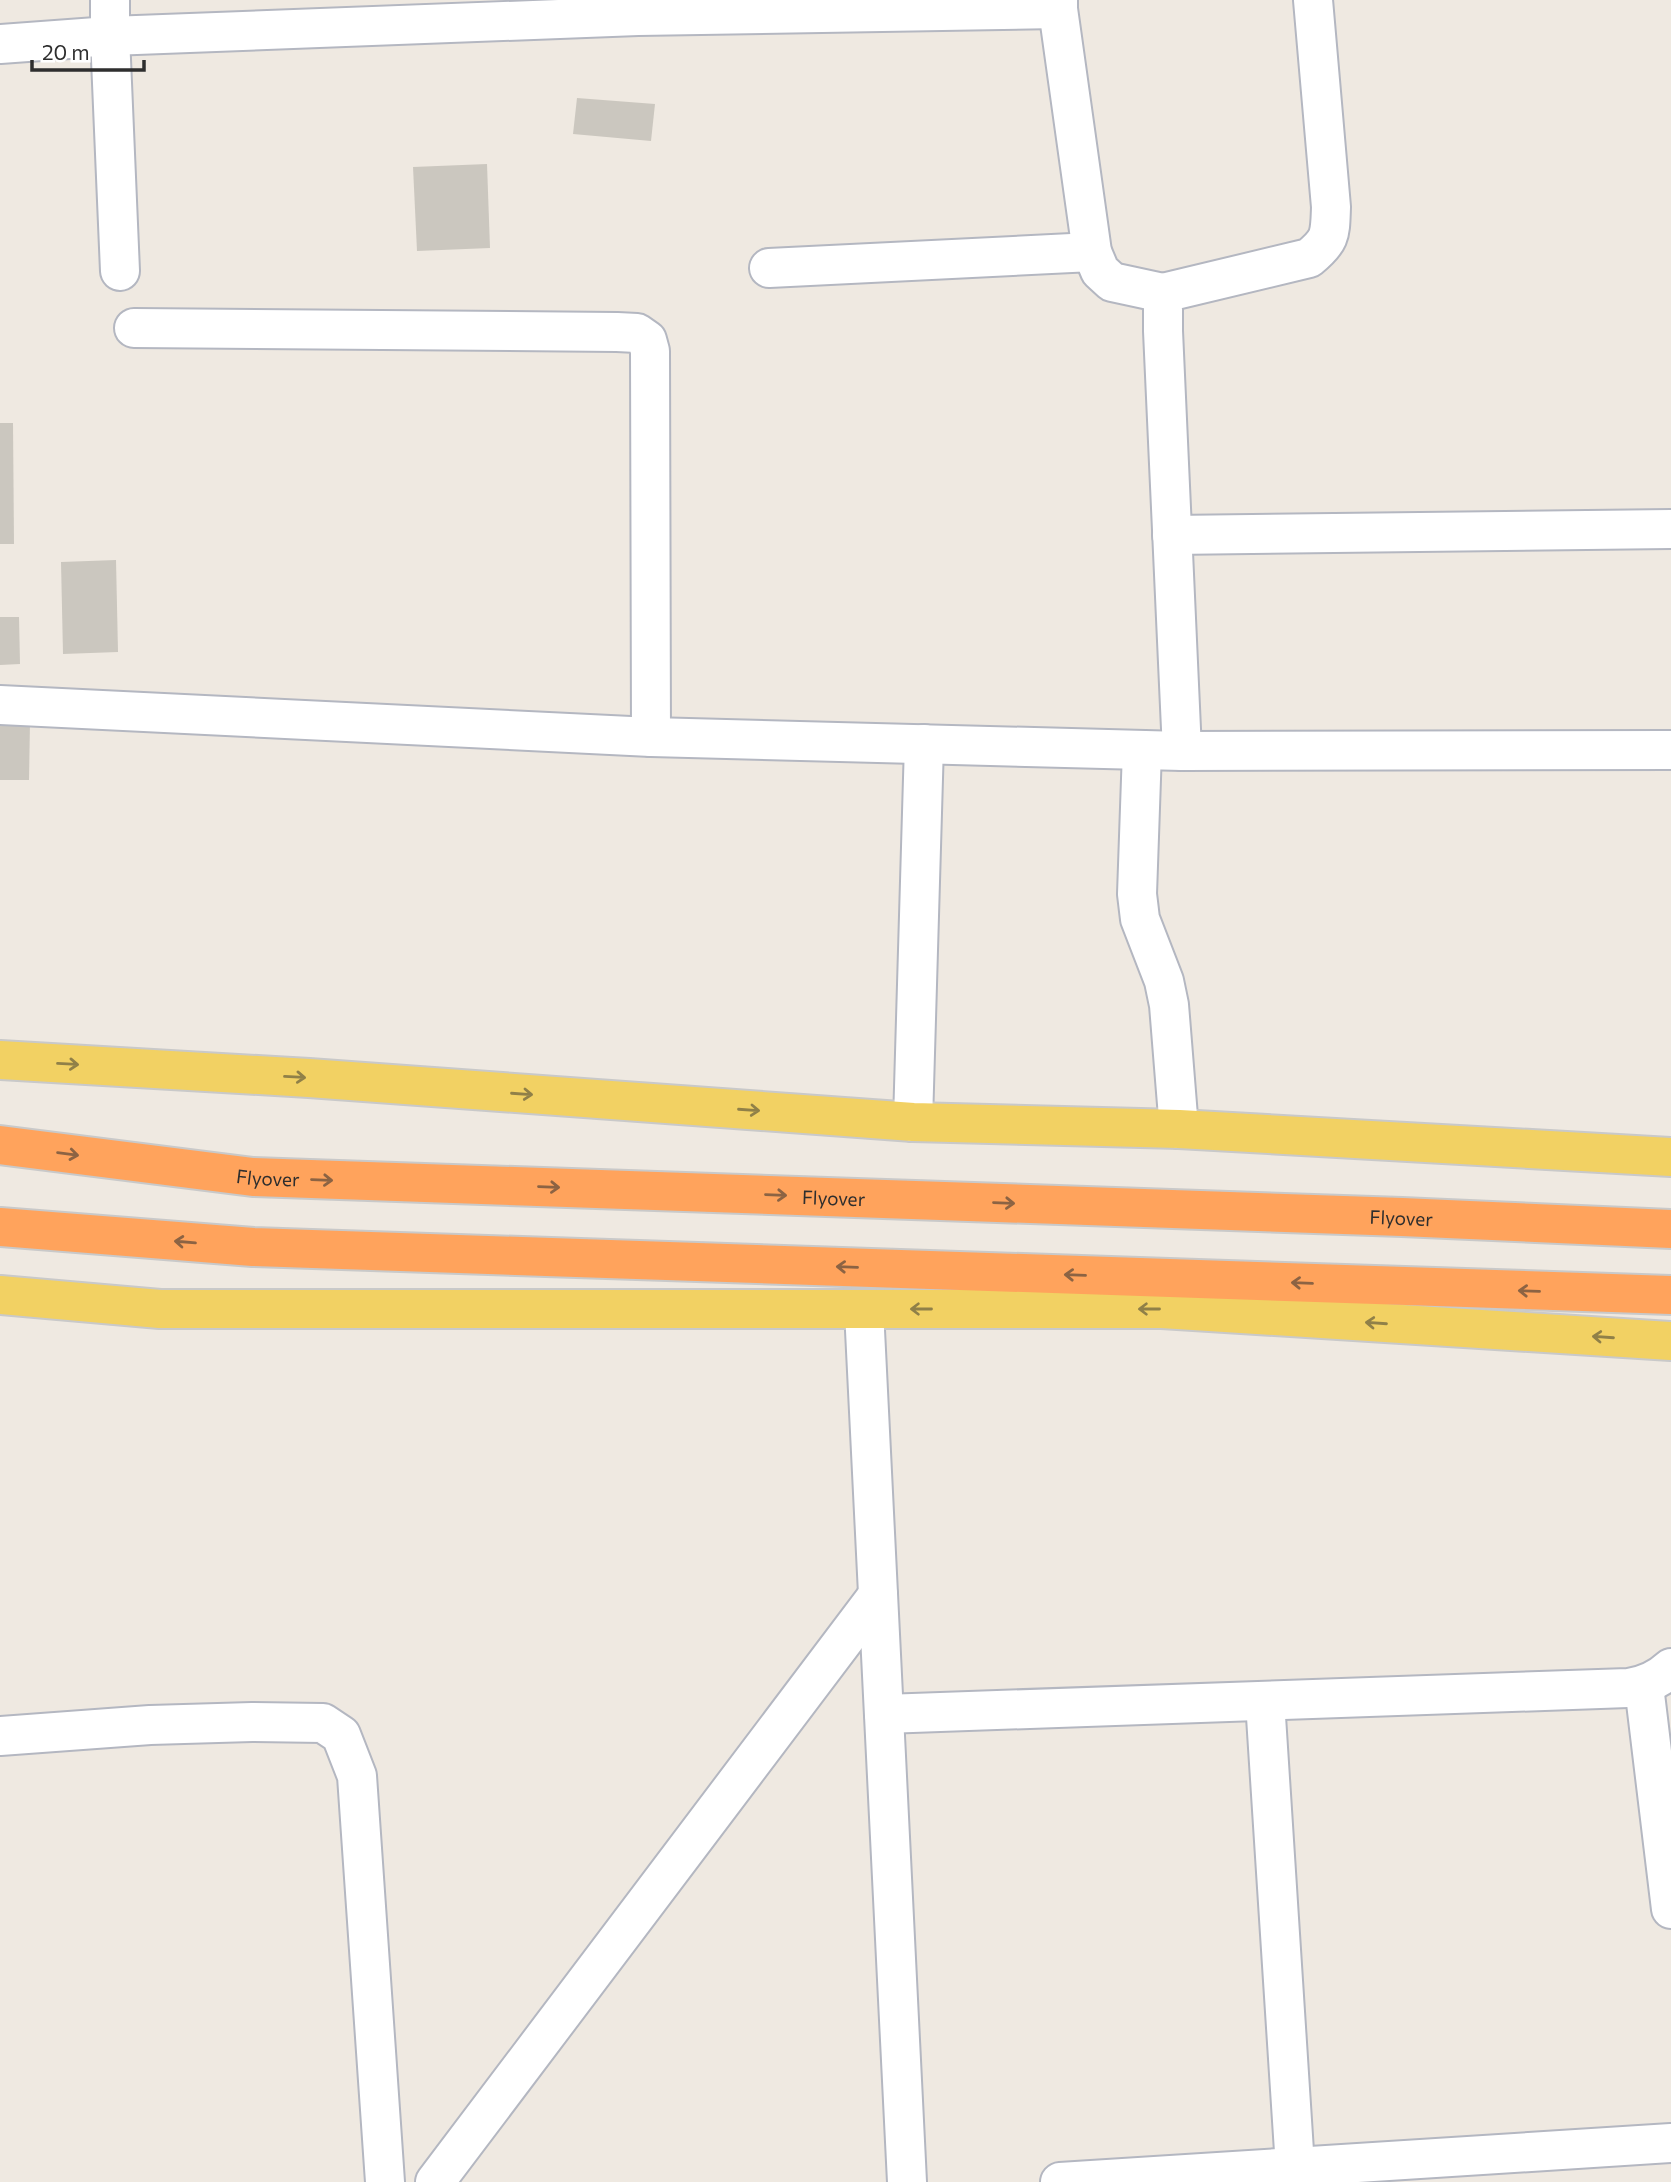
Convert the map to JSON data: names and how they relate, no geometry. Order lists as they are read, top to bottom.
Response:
{
  "streets": {
    "highway": ["Flyover"]
  },
  "scale_bar": "20 m"
}
